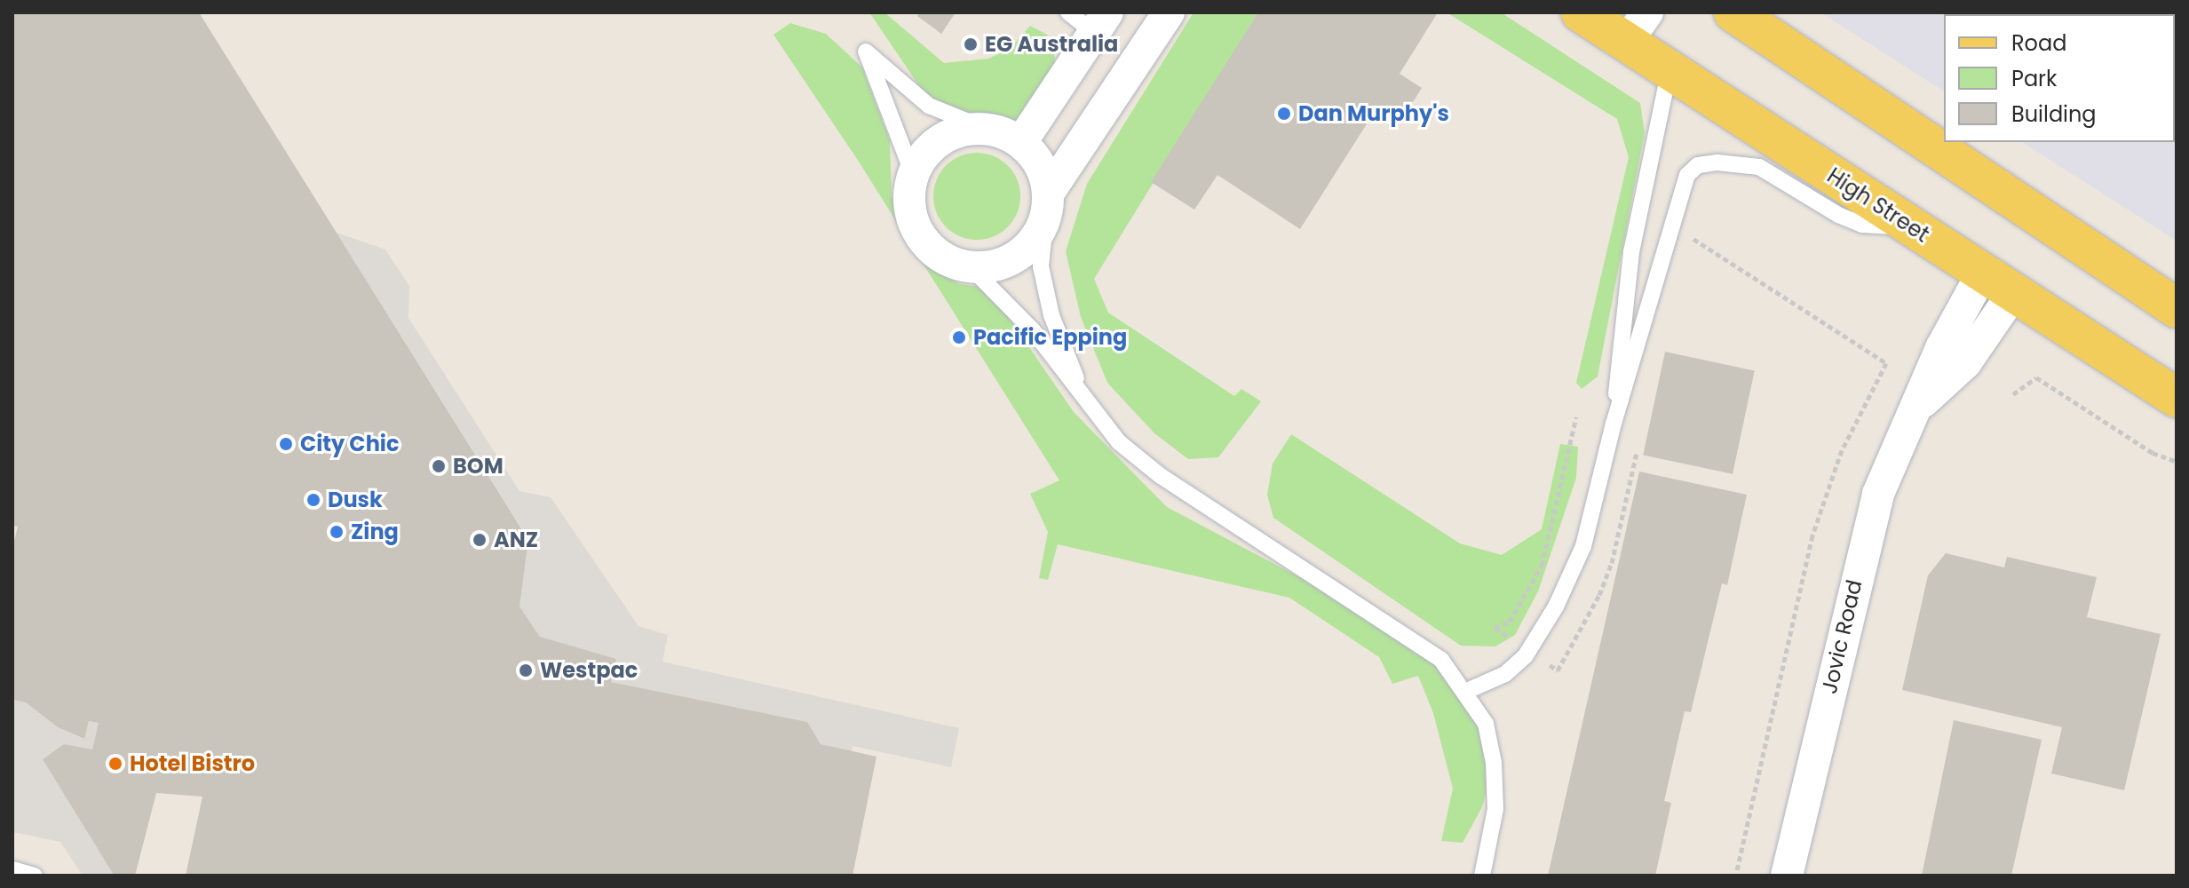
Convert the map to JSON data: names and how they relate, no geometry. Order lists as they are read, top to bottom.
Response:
{
  "streets": {
    "main road": ["High Street"],
    "street": ["Jovic Road"]
  },
  "crossings": [
    ["High Street", "Jovic Road"]
  ],
  "places": [
    "EG Australia",
    "Dan Murphy's",
    "Pacific Epping",
    "City Chic",
    "BOM",
    "Dusk",
    "Zing",
    "ANZ",
    "Westpac",
    "Hotel Bistro"
  ],
  "legend": ["Road", "Park", "Building"]
}
